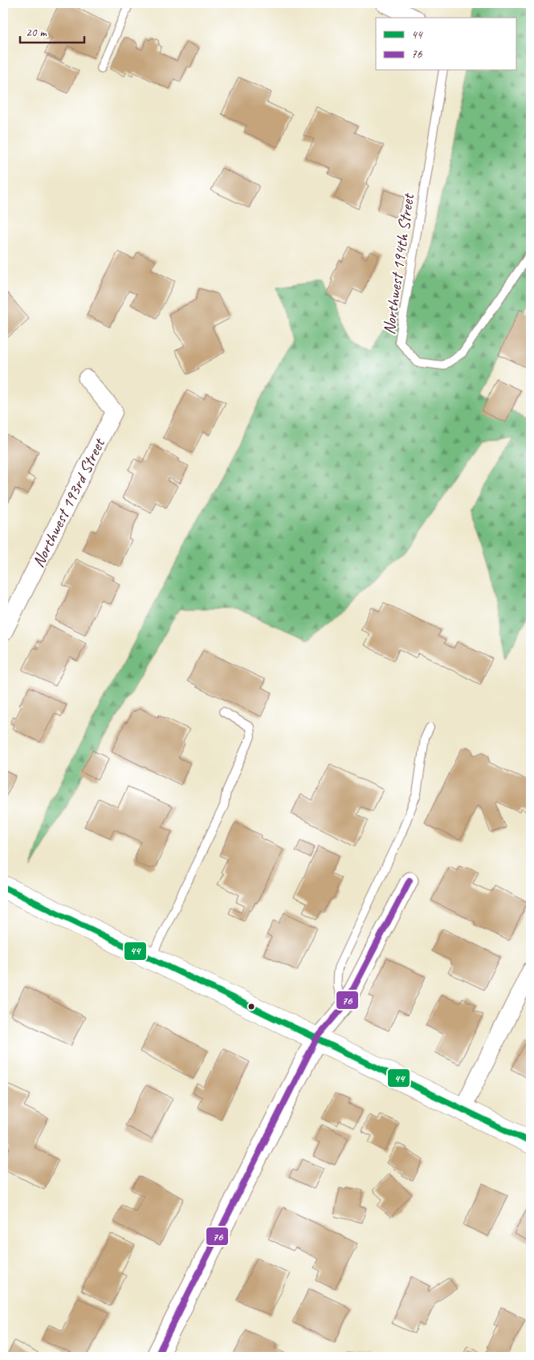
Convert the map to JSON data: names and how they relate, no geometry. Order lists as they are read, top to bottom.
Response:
{
  "streets": {
    "street": ["Northwest 193rd Street"],
    "lane": ["Northwest 194th Street"]
  },
  "lines": ["transit line 76", "transit line 44"],
  "legend": ["44", "76"],
  "scale_bar": "20 m"
}
